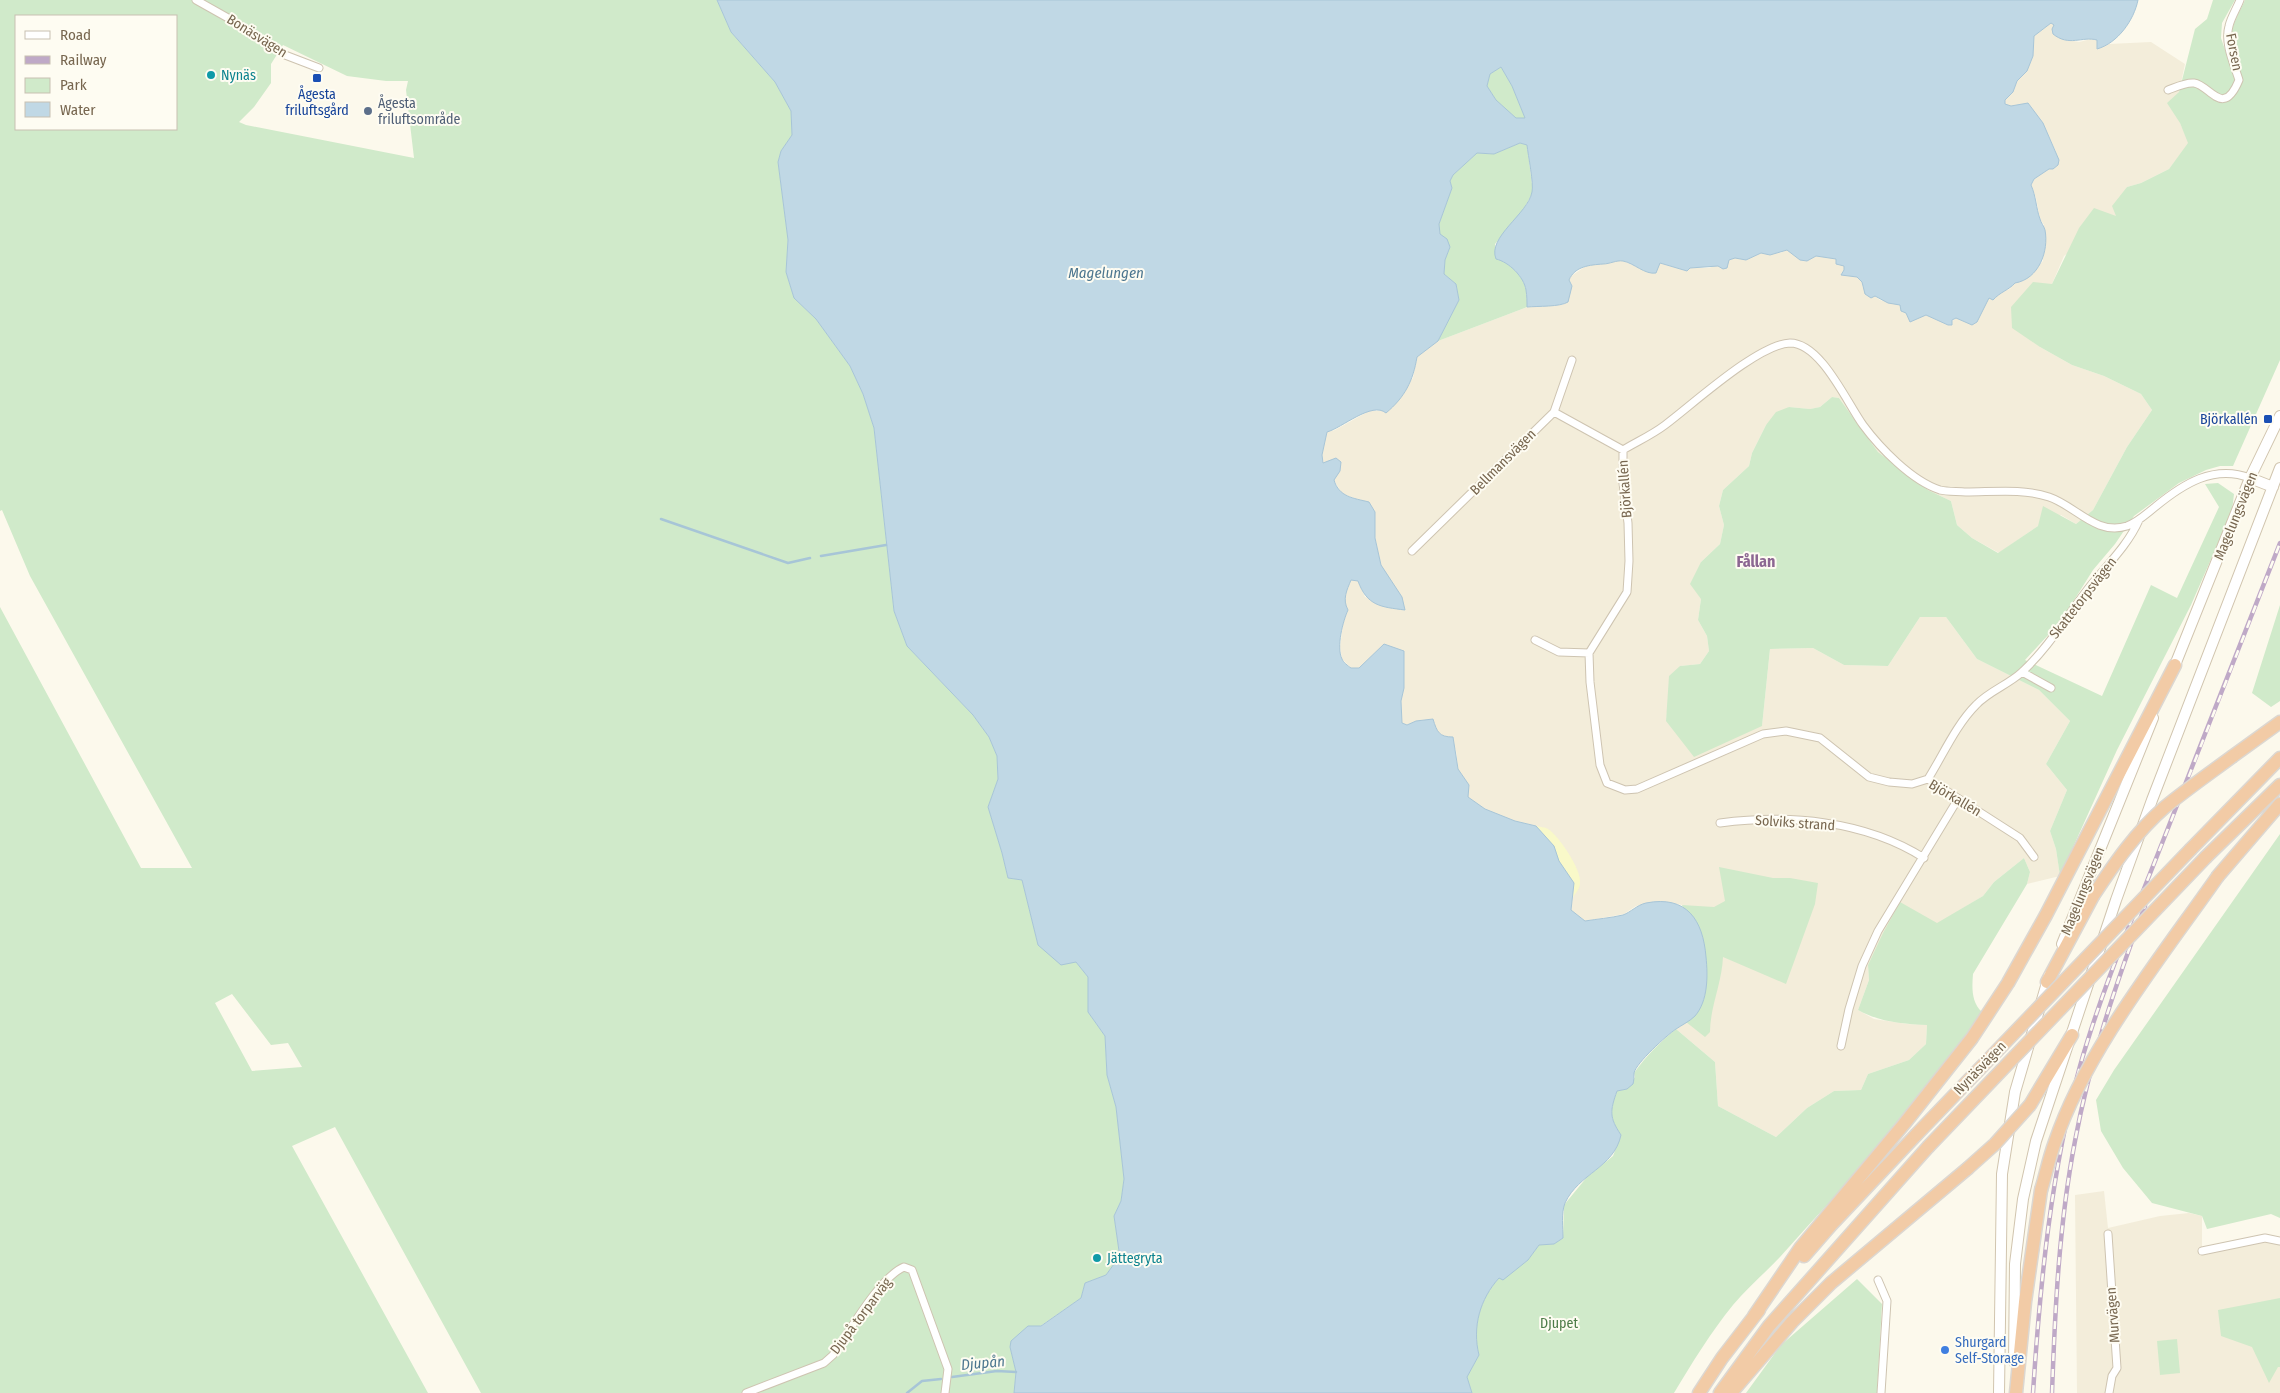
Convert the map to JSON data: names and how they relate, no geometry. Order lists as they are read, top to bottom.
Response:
{
  "streets": {
    "highway": ["Nynäsvägen"],
    "street": [
      "Bonäsvägen",
      "Forsen",
      "Bellmansvägen",
      "Björkallén",
      "Magelungsvägen",
      "Skattetorpsvägen",
      "Solviks strand",
      "Murvägen",
      "Djupå torparväg"
    ]
  },
  "crossings": [
    ["Björkallén", "Magelungsvägen"],
    ["Björkallén", "Skattetorpsvägen"]
  ],
  "districts": ["Fållan"],
  "water": ["Magelungen", "Djupån"],
  "parks": ["Djupet"],
  "places": {
    "other": [
      "Nynäs",
      "Ågesta friluftsområde",
      "Jättegryta",
      "Shurgard Self-Storage"
    ],
    "transit": ["Ågesta friluftsgård", "Björkallén"]
  },
  "legend": [
    "Road",
    "Railway",
    "Park",
    "Water"
  ]
}
